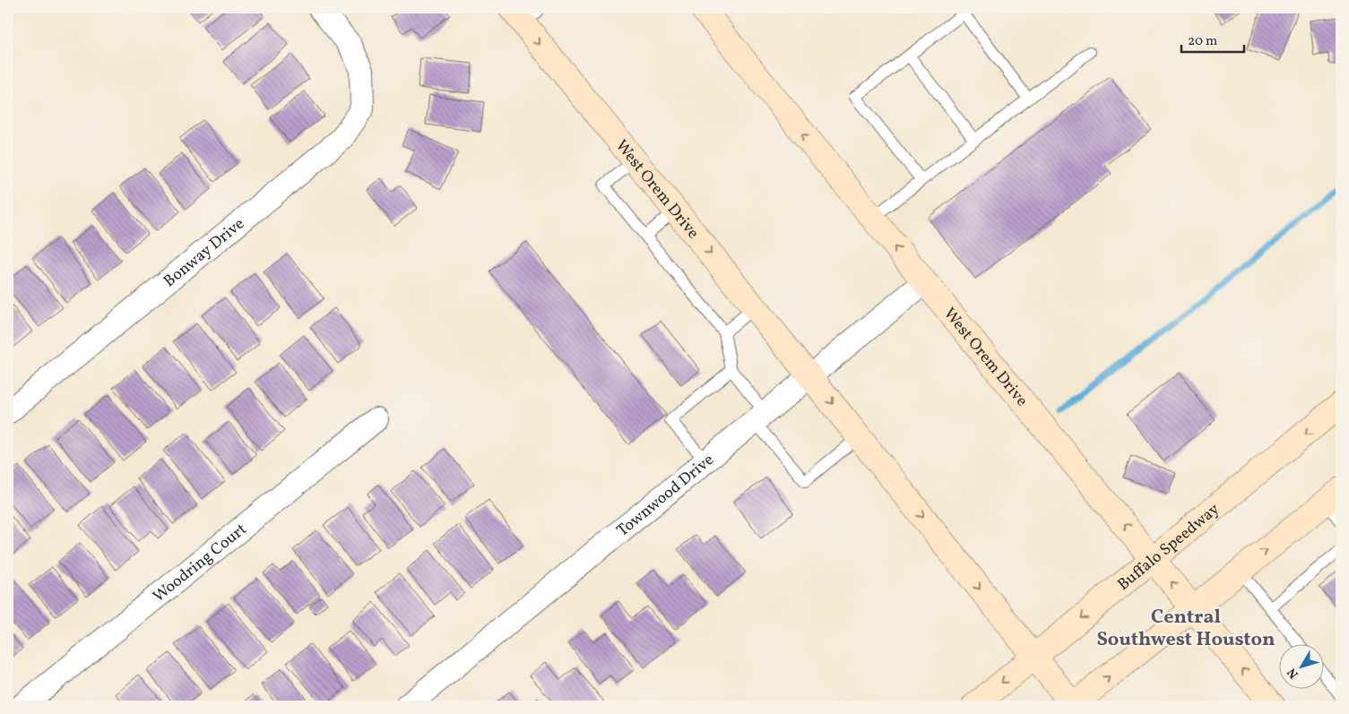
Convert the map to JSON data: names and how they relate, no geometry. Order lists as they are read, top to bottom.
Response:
{
  "streets": {
    "main road": ["West Orem Drive", "Buffalo Speedway"],
    "street": ["Bonway Drive", "Townwood Drive", "Woodring Court"]
  },
  "crossings": [
    ["West Orem Drive", "Townwood Drive"],
    ["West Orem Drive", "Buffalo Speedway"]
  ],
  "districts": ["Central Southwest Houston"],
  "scale_bar": "20 m",
  "north": "bottom left"
}
